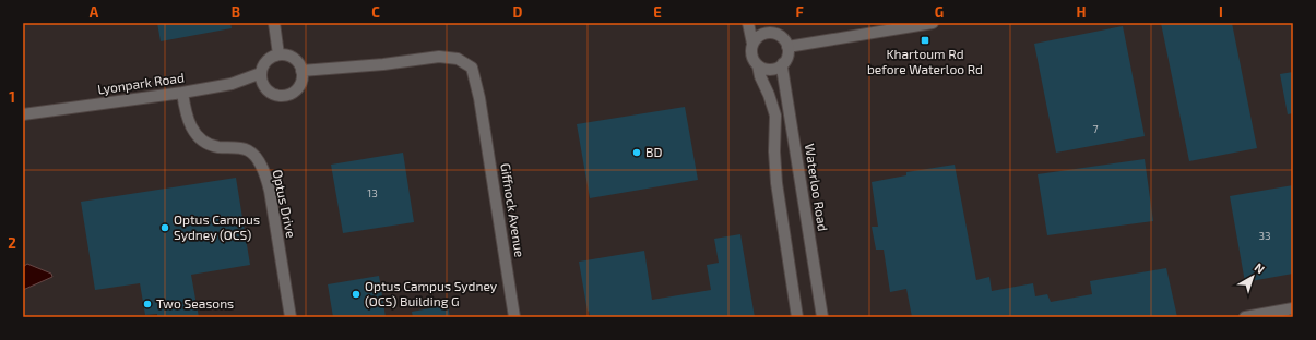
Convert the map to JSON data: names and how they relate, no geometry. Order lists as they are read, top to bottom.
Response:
{
  "streets": {
    "street": [
      "Lyonpark Road",
      "Waterloo Road",
      "Optus Drive",
      "Giffnock Avenue"
    ]
  },
  "crossings": [
    ["Lyonpark Road", "Optus Drive"],
    ["Lyonpark Road", "Giffnock Avenue"]
  ],
  "places": {
    "transit": ["Khartoum Rd before Waterloo Rd"],
    "other": [
      "BD",
      "Optus Campus Sydney (OCS)",
      "Optus Campus Sydney (OCS) Building G",
      "Two Seasons"
    ]
  },
  "house_numbers": ["7", "13", "33"],
  "north": "top right",
  "grid": {
    "columns": [
      "A",
      "B",
      "C",
      "D",
      "E",
      "F",
      "G",
      "H",
      "I"
    ],
    "rows": ["1", "2"]
  }
}
